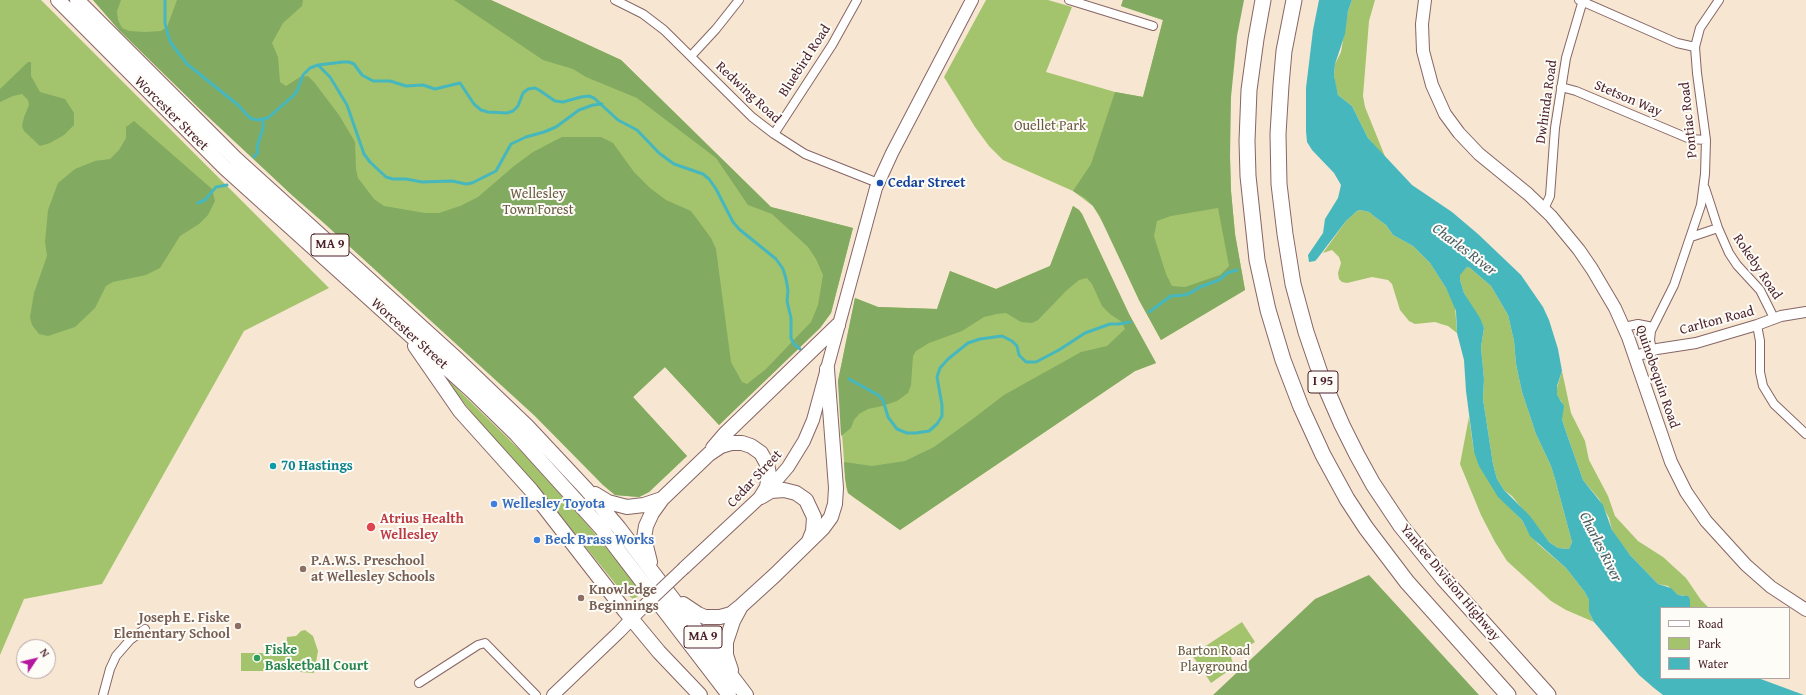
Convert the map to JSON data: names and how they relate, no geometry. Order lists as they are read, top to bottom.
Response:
{
  "streets": {
    "highway": [
      "Worcester Street",
      "MA 9",
      "I 95",
      "Yankee Division Highway"
    ],
    "main road": ["Quinobequin Road", "Cedar Street"],
    "street": [
      "Bluebird Road",
      "Redwing Road",
      "Stetson Way",
      "Dwhinda Road",
      "Pontiac Road",
      "Rokeby Road",
      "Carlton Road"
    ]
  },
  "crossings": [
    ["Bluebird Road", "Redwing Road"],
    ["Redwing Road", "Cedar Street"],
    ["Stetson Way", "Dwhinda Road"],
    ["Stetson Way", "Pontiac Road"],
    ["Dwhinda Road", "Quinobequin Road"],
    ["Pontiac Road", "Rokeby Road"],
    ["Pontiac Road", "Carlton Road"],
    ["Rokeby Road", "Carlton Road"],
    ["Carlton Road", "Quinobequin Road"]
  ],
  "water": ["Charles River"],
  "parks": ["Ouellet Park", "Wellesley Town Forest", "Barton Road Playground"],
  "places": [
    "Cedar Street",
    "70 Hastings",
    "Wellesley Toyota",
    "Atrius Health Wellesley",
    "Beck Brass Works",
    "P.A.W.S. Preschool at Wellesley Schools",
    "Knowledge Beginnings",
    "Joseph E. Fiske Elementary School",
    "Fiske Basketball Court"
  ],
  "legend": ["Road", "Park", "Water"],
  "north": "top right"
}
